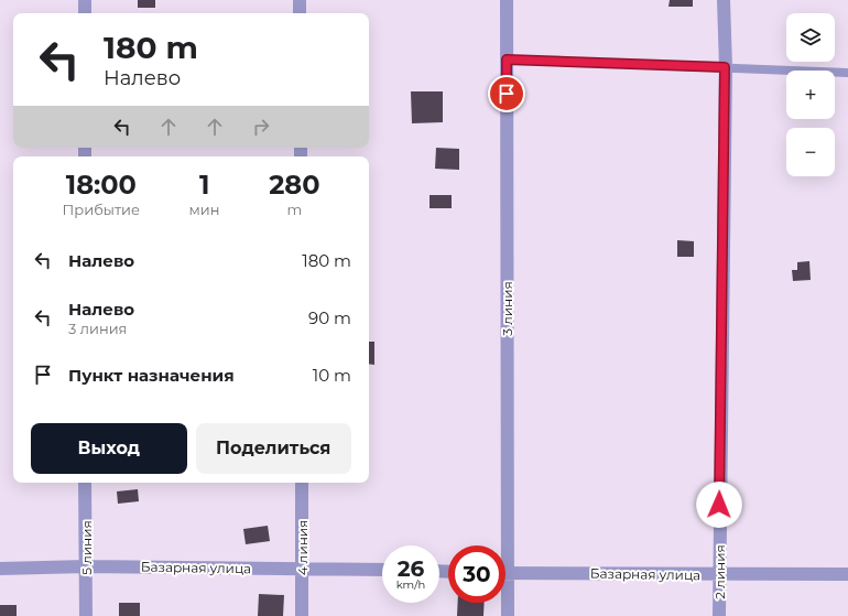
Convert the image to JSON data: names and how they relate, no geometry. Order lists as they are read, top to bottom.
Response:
{
  "streets": {
    "street": [
      "3 линия",
      "5 линия",
      "4 линия",
      "Базарная улица",
      "2 линия"
    ]
  },
  "crossings": [
    ["5 линия", "Базарная улица"],
    ["4 линия", "Базарная улица"],
    ["Базарная улица", "2 линия"]
  ],
  "page": {
    "map_buttons": ["+", "−"],
    "turn": ["180 m", "Налево"],
    "eta": [
      "18:00",
      "Прибытие",
      "1",
      "мин",
      "280",
      "m"
    ],
    "list": [
      {
        "name": "Налево",
        "value": "180 m"
      },
      {
        "name": "Налево",
        "note": "3 линия",
        "value": "90 m"
      },
      {
        "name": "Пункт назначения",
        "value": "10 m"
      }
    ],
    "buttons": ["Выход", "Поделиться"],
    "speed": "26 km/h",
    "limit": "30"
  }
}
